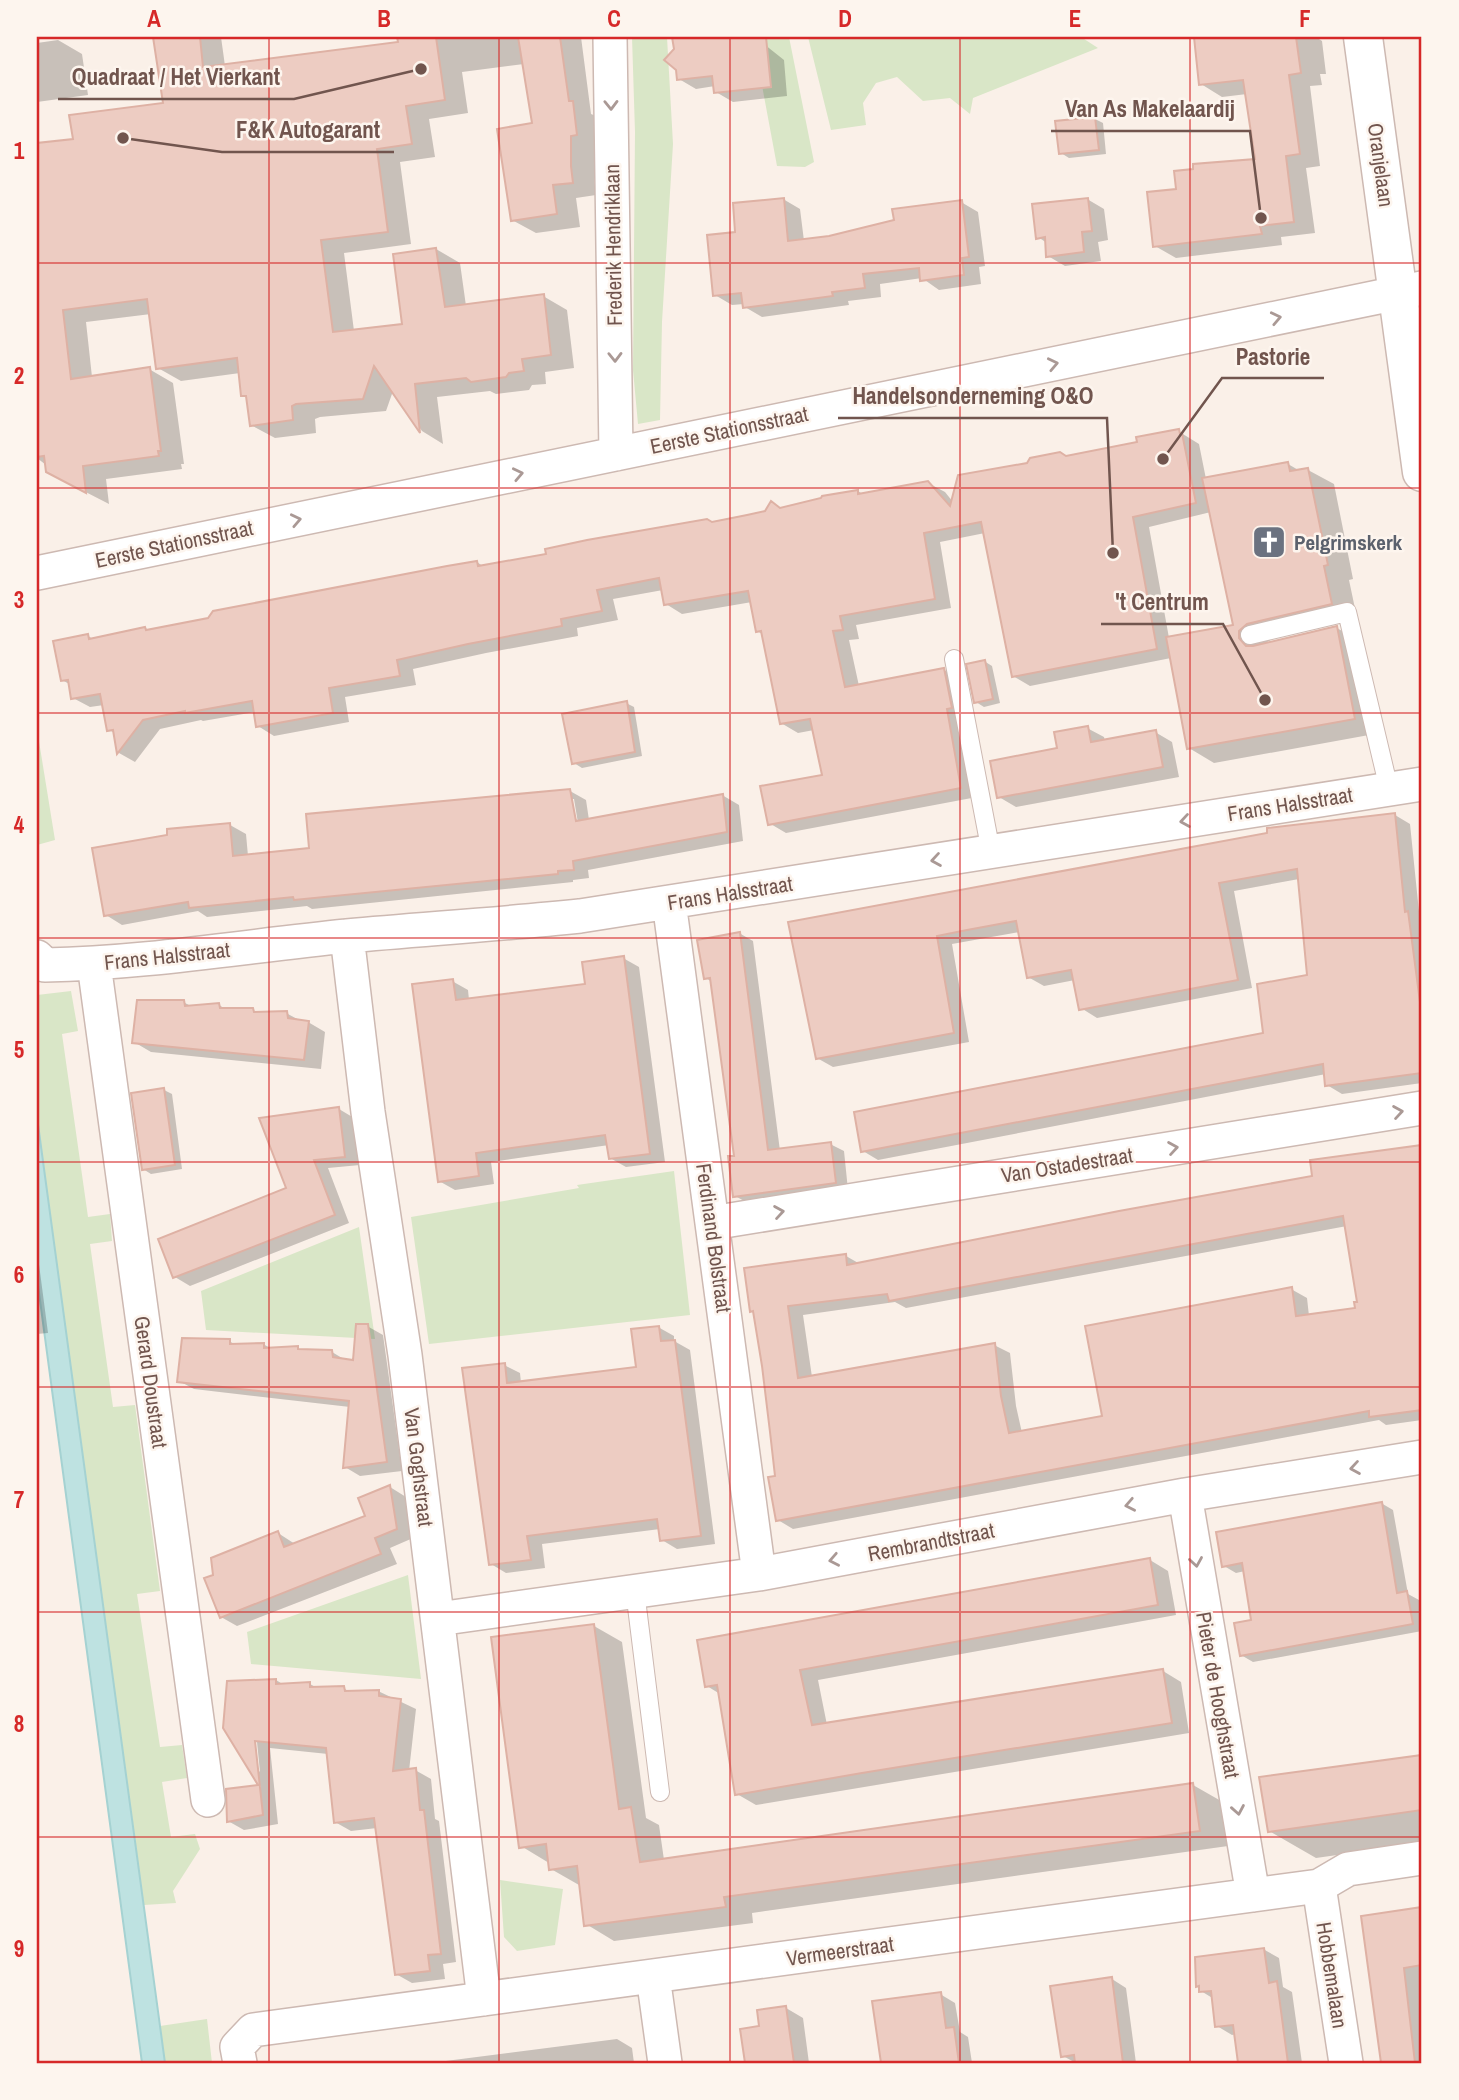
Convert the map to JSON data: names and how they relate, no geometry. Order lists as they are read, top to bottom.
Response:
{
  "streets": {
    "street": [
      "Oranjelaan",
      "Frederik Hendriklaan",
      "Eerste Stationsstraat",
      "Frans Halsstraat",
      "Van Ostadestraat",
      "Ferdinand Bolstraat",
      "Gerard Doustraat",
      "Van Goghstraat",
      "Rembrandtstraat",
      "Pieter de Hooghstraat",
      "Vermeerstraat",
      "Hobbemalaan"
    ]
  },
  "crossings": [
    ["Oranjelaan", "Eerste Stationsstraat"],
    ["Frederik Hendriklaan", "Eerste Stationsstraat"],
    ["Frans Halsstraat", "Ferdinand Bolstraat"],
    ["Frans Halsstraat", "Gerard Doustraat"],
    ["Frans Halsstraat", "Van Goghstraat"],
    ["Van Ostadestraat", "Ferdinand Bolstraat"],
    ["Ferdinand Bolstraat", "Rembrandtstraat"],
    ["Van Goghstraat", "Rembrandtstraat"],
    ["Van Goghstraat", "Vermeerstraat"],
    ["Rembrandtstraat", "Pieter de Hooghstraat"],
    ["Pieter de Hooghstraat", "Vermeerstraat"],
    ["Vermeerstraat", "Hobbemalaan"]
  ],
  "one_way": [
    "Frederik Hendriklaan",
    "Eerste Stationsstraat",
    "Frans Halsstraat",
    "Van Ostadestraat",
    "Rembrandtstraat",
    "Pieter de Hooghstraat"
  ],
  "places": {
    "other": [
      "Quadraat / Het Vierkant",
      "F&K Autogarant",
      "Van As Makelaardij",
      "Pastorie",
      "Handelsonderneming O&O",
      "'t Centrum"
    ],
    "church": ["Pelgrimskerk"]
  },
  "grid": {
    "columns": [
      "A",
      "B",
      "C",
      "D",
      "E",
      "F"
    ],
    "rows": [
      "1",
      "2",
      "3",
      "4",
      "5",
      "6",
      "7",
      "8",
      "9"
    ]
  }
}
